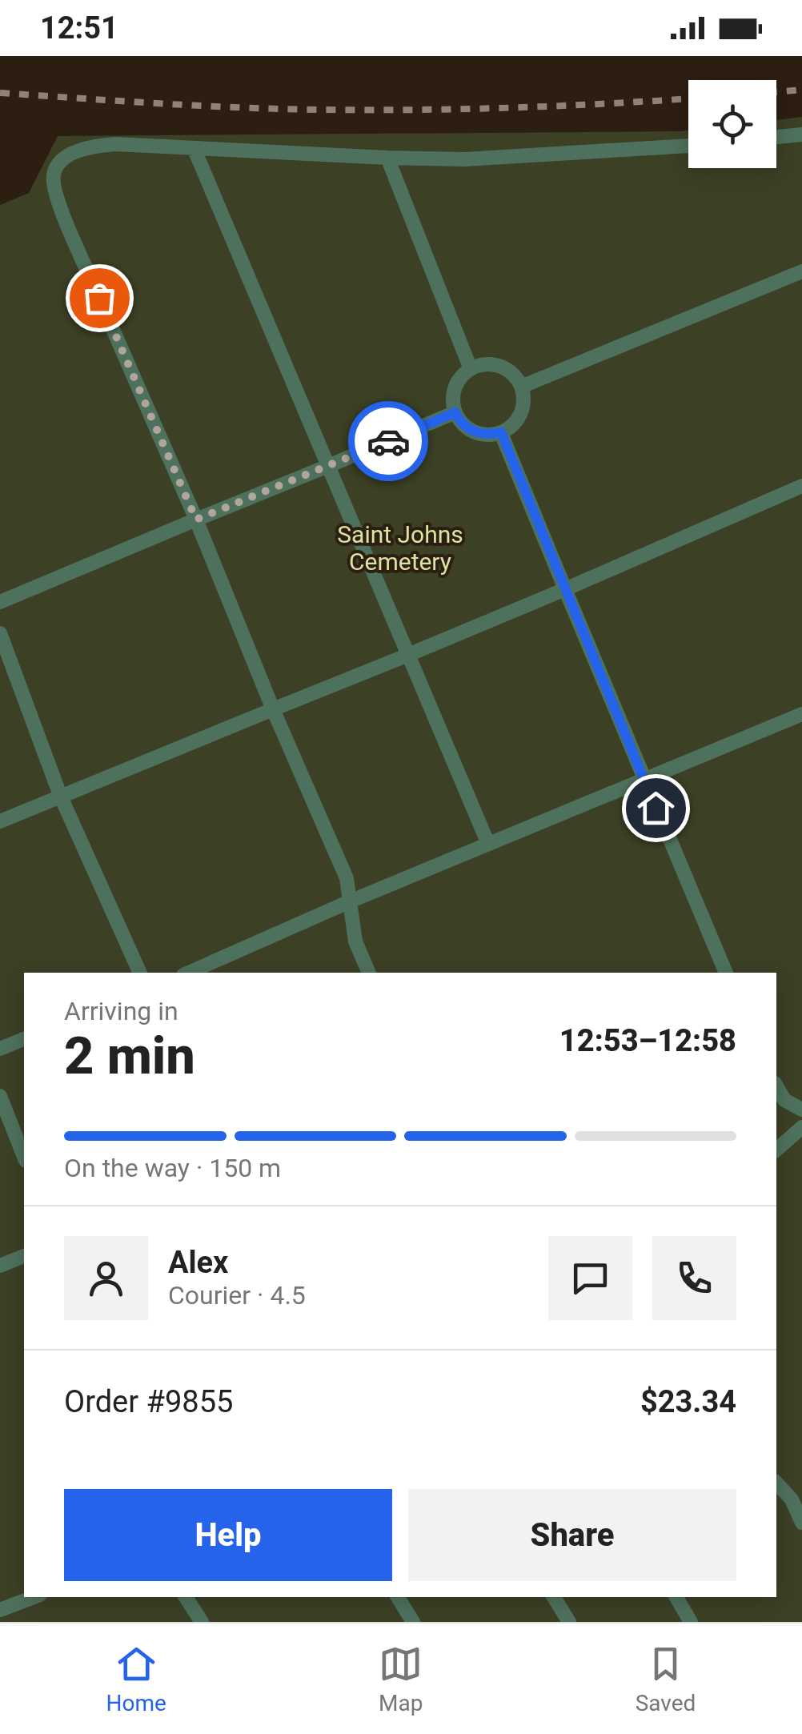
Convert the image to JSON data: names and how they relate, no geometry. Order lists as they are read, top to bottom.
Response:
{
  "parks": ["Saint Johns Cemetery"],
  "page": {
    "status": "12:51",
    "heading": ["2 min", "Arriving in", "12:53–12:58"],
    "panel": [
      "Alex",
      "Courier · 4.5",
      "Order #9855",
      "$23.34"
    ],
    "bar": "On the way · 150 m",
    "buttons": ["Help", "Share"],
    "tabs": ["Home", "Map", "Saved"]
  }
}
